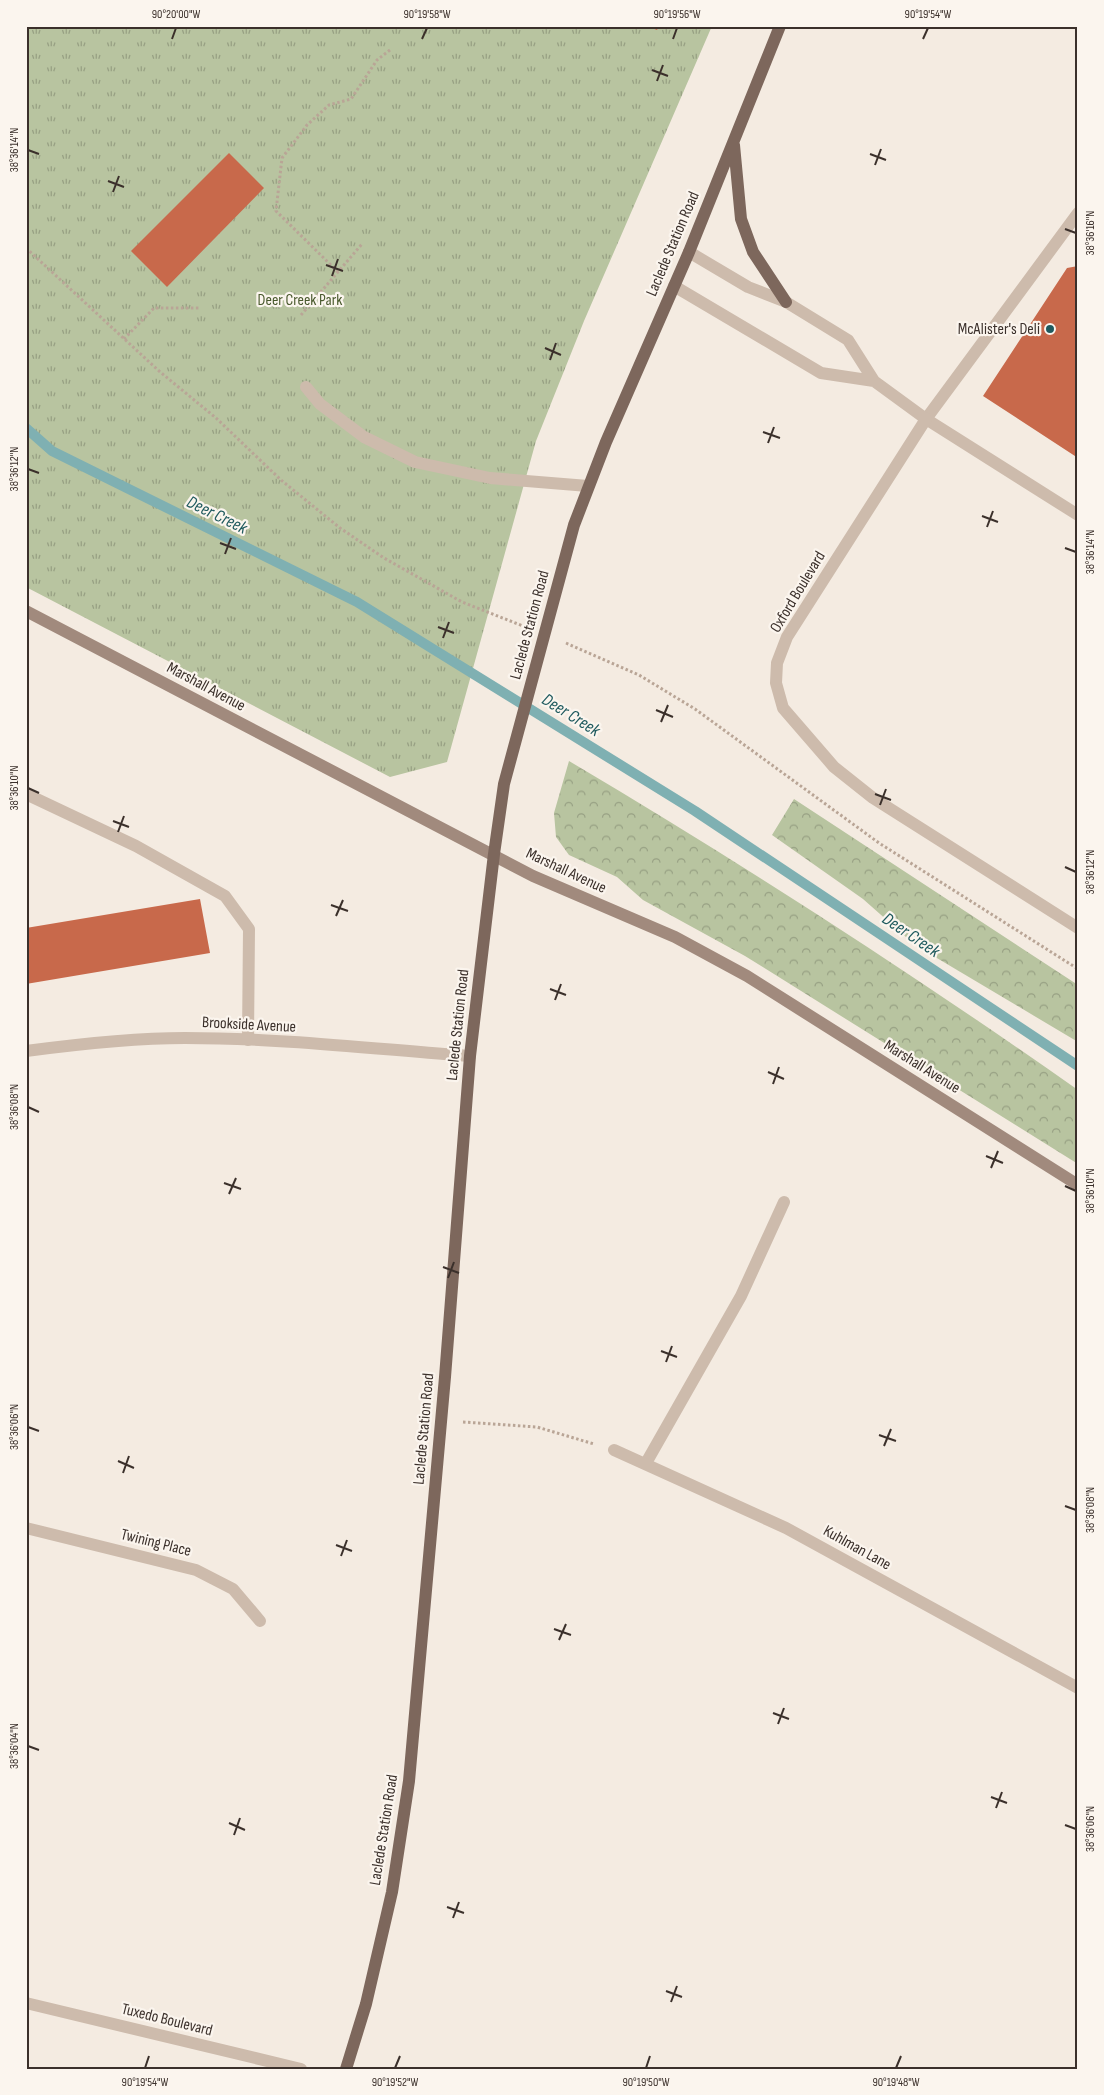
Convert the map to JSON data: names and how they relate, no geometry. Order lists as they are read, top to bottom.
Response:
{
  "streets": {
    "main road": ["Laclede Station Road"],
    "street": [
      "Oxford Boulevard",
      "Marshall Avenue",
      "Brookside Avenue",
      "Twining Place",
      "Kuhlman Lane",
      "Tuxedo Boulevard"
    ]
  },
  "crossings": [
    ["Laclede Station Road", "Marshall Avenue"],
    ["Laclede Station Road", "Brookside Avenue"]
  ],
  "water": ["Deer Creek"],
  "parks": ["Deer Creek Park"],
  "places": ["McAlister's Deli"],
  "coordinates": [
    "90°20'00\"W",
    "90°19'58\"W",
    "90°19'56\"W",
    "90°19'54\"W",
    "38°36'14\"N",
    "38°36'16\"N",
    "38°36'12\"N",
    "38°36'10\"N",
    "38°36'08\"N",
    "38°36'06\"N",
    "38°36'04\"N",
    "90°19'52\"W",
    "90°19'50\"W",
    "90°19'48\"W"
  ]
}
